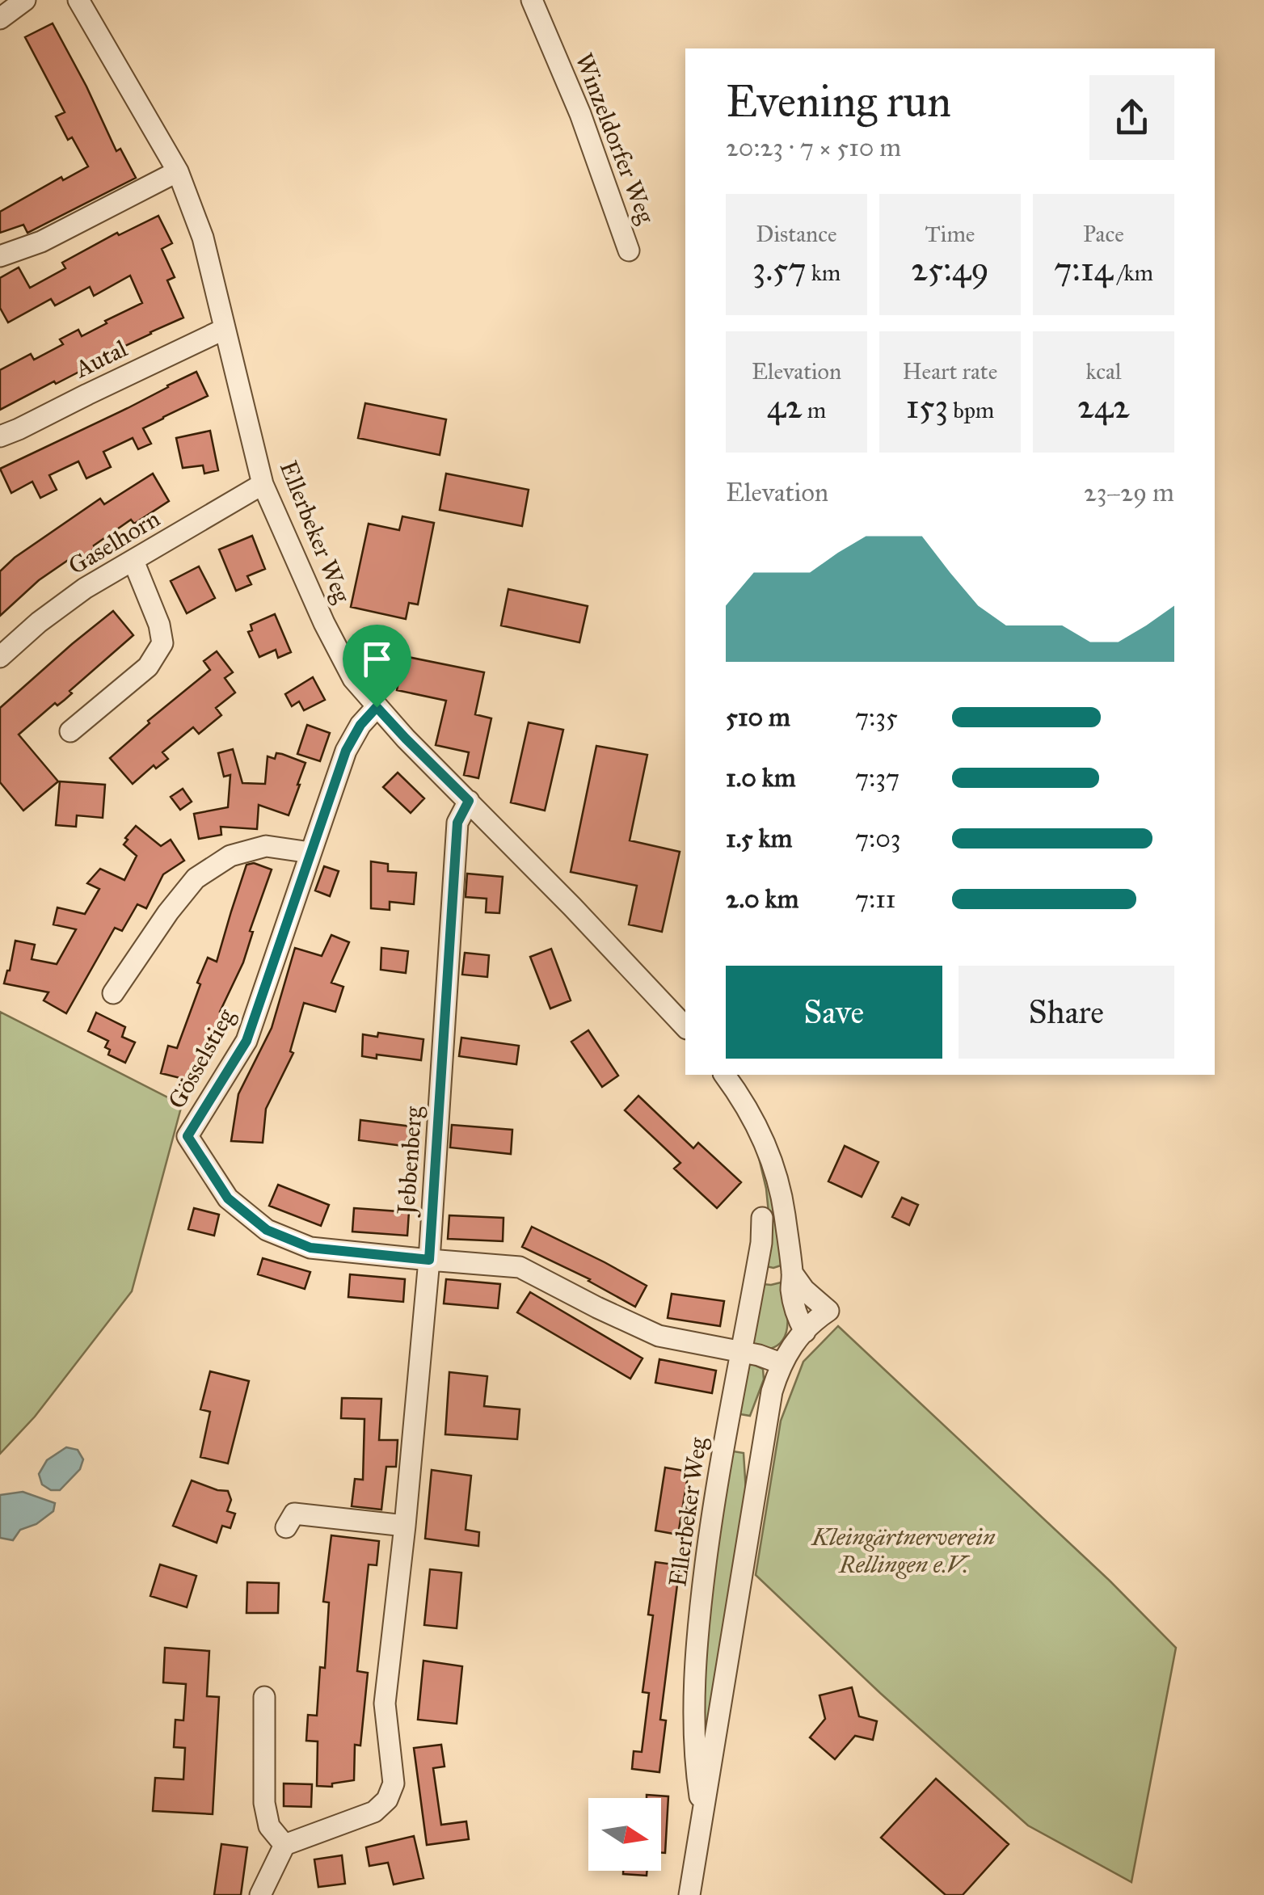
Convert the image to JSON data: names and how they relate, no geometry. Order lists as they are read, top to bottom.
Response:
{
  "streets": {
    "street": [
      "Winzeldorfer Weg",
      "Autal",
      "Ellerbeker Weg",
      "Gaselhorn",
      "Gösselstieg",
      "Jebbenberg"
    ]
  },
  "crossings": [
    ["Autal", "Ellerbeker Weg"],
    ["Ellerbeker Weg", "Gaselhorn"],
    ["Ellerbeker Weg", "Gösselstieg"],
    ["Ellerbeker Weg", "Jebbenberg"],
    ["Gösselstieg", "Jebbenberg"]
  ],
  "parks": ["Kleingärtnerverein Rellingen e.V."],
  "north": "right",
  "page": {
    "heading": ["Evening run", "20:23 · 7 × 510 m"],
    "stats": [
      ["Distance", "3.57 km"],
      ["Time", "25:49"],
      ["Pace", "7:14 /km"],
      ["Elevation", "42 m"],
      ["Heart rate", "153 bpm"],
      ["kcal", "242"]
    ],
    "chart": ["Elevation", "23–29 m"],
    "list": [
      {
        "name": "510 m",
        "note": "7:35"
      },
      {
        "name": "1.0 km",
        "note": "7:37"
      },
      {
        "name": "1.5 km",
        "note": "7:03"
      },
      {
        "name": "2.0 km",
        "note": "7:11"
      }
    ],
    "buttons": ["Save", "Share"]
  }
}
